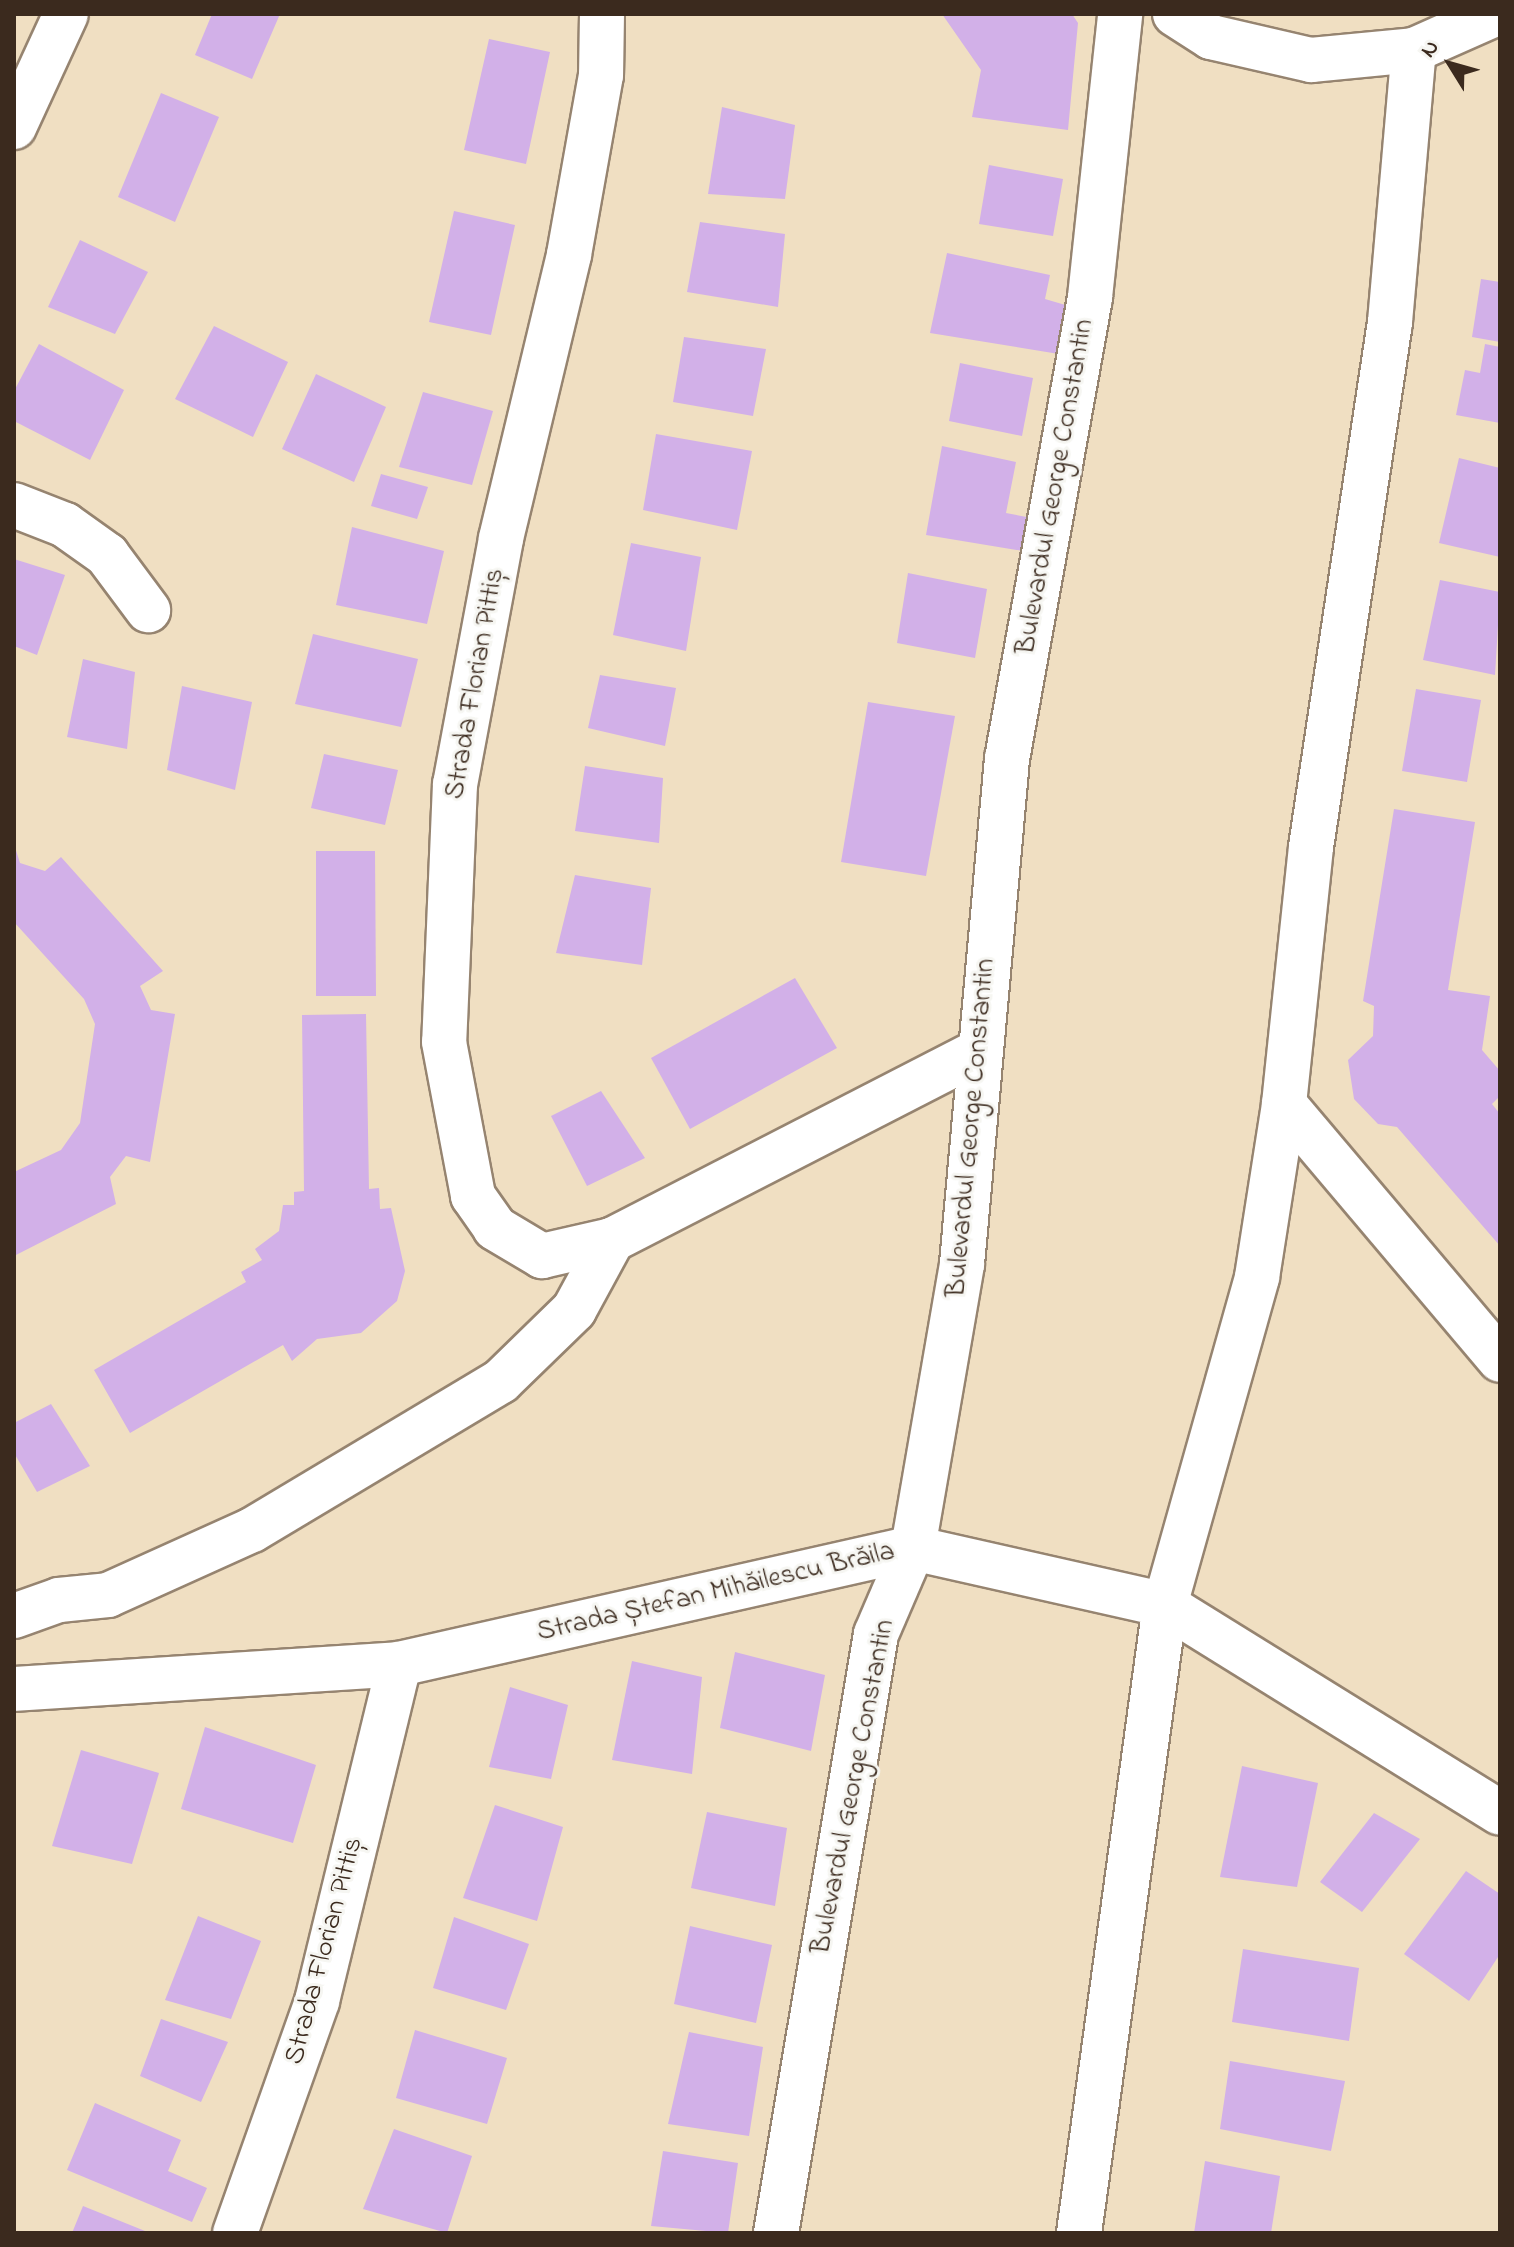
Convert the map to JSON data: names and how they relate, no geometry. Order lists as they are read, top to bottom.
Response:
{
  "streets": {
    "street": ["Bulevardul George Constantin", "Strada Florian Pittiș", "Strada Ștefan Mihăilescu Brăila"]
  },
  "crossings": [
    ["Bulevardul George Constantin", "Strada Florian Pittiș"],
    ["Bulevardul George Constantin", "Strada Ștefan Mihăilescu Brăila"],
    ["Strada Florian Pittiș", "Strada Ștefan Mihăilescu Brăila"]
  ],
  "north": "top left"
}
